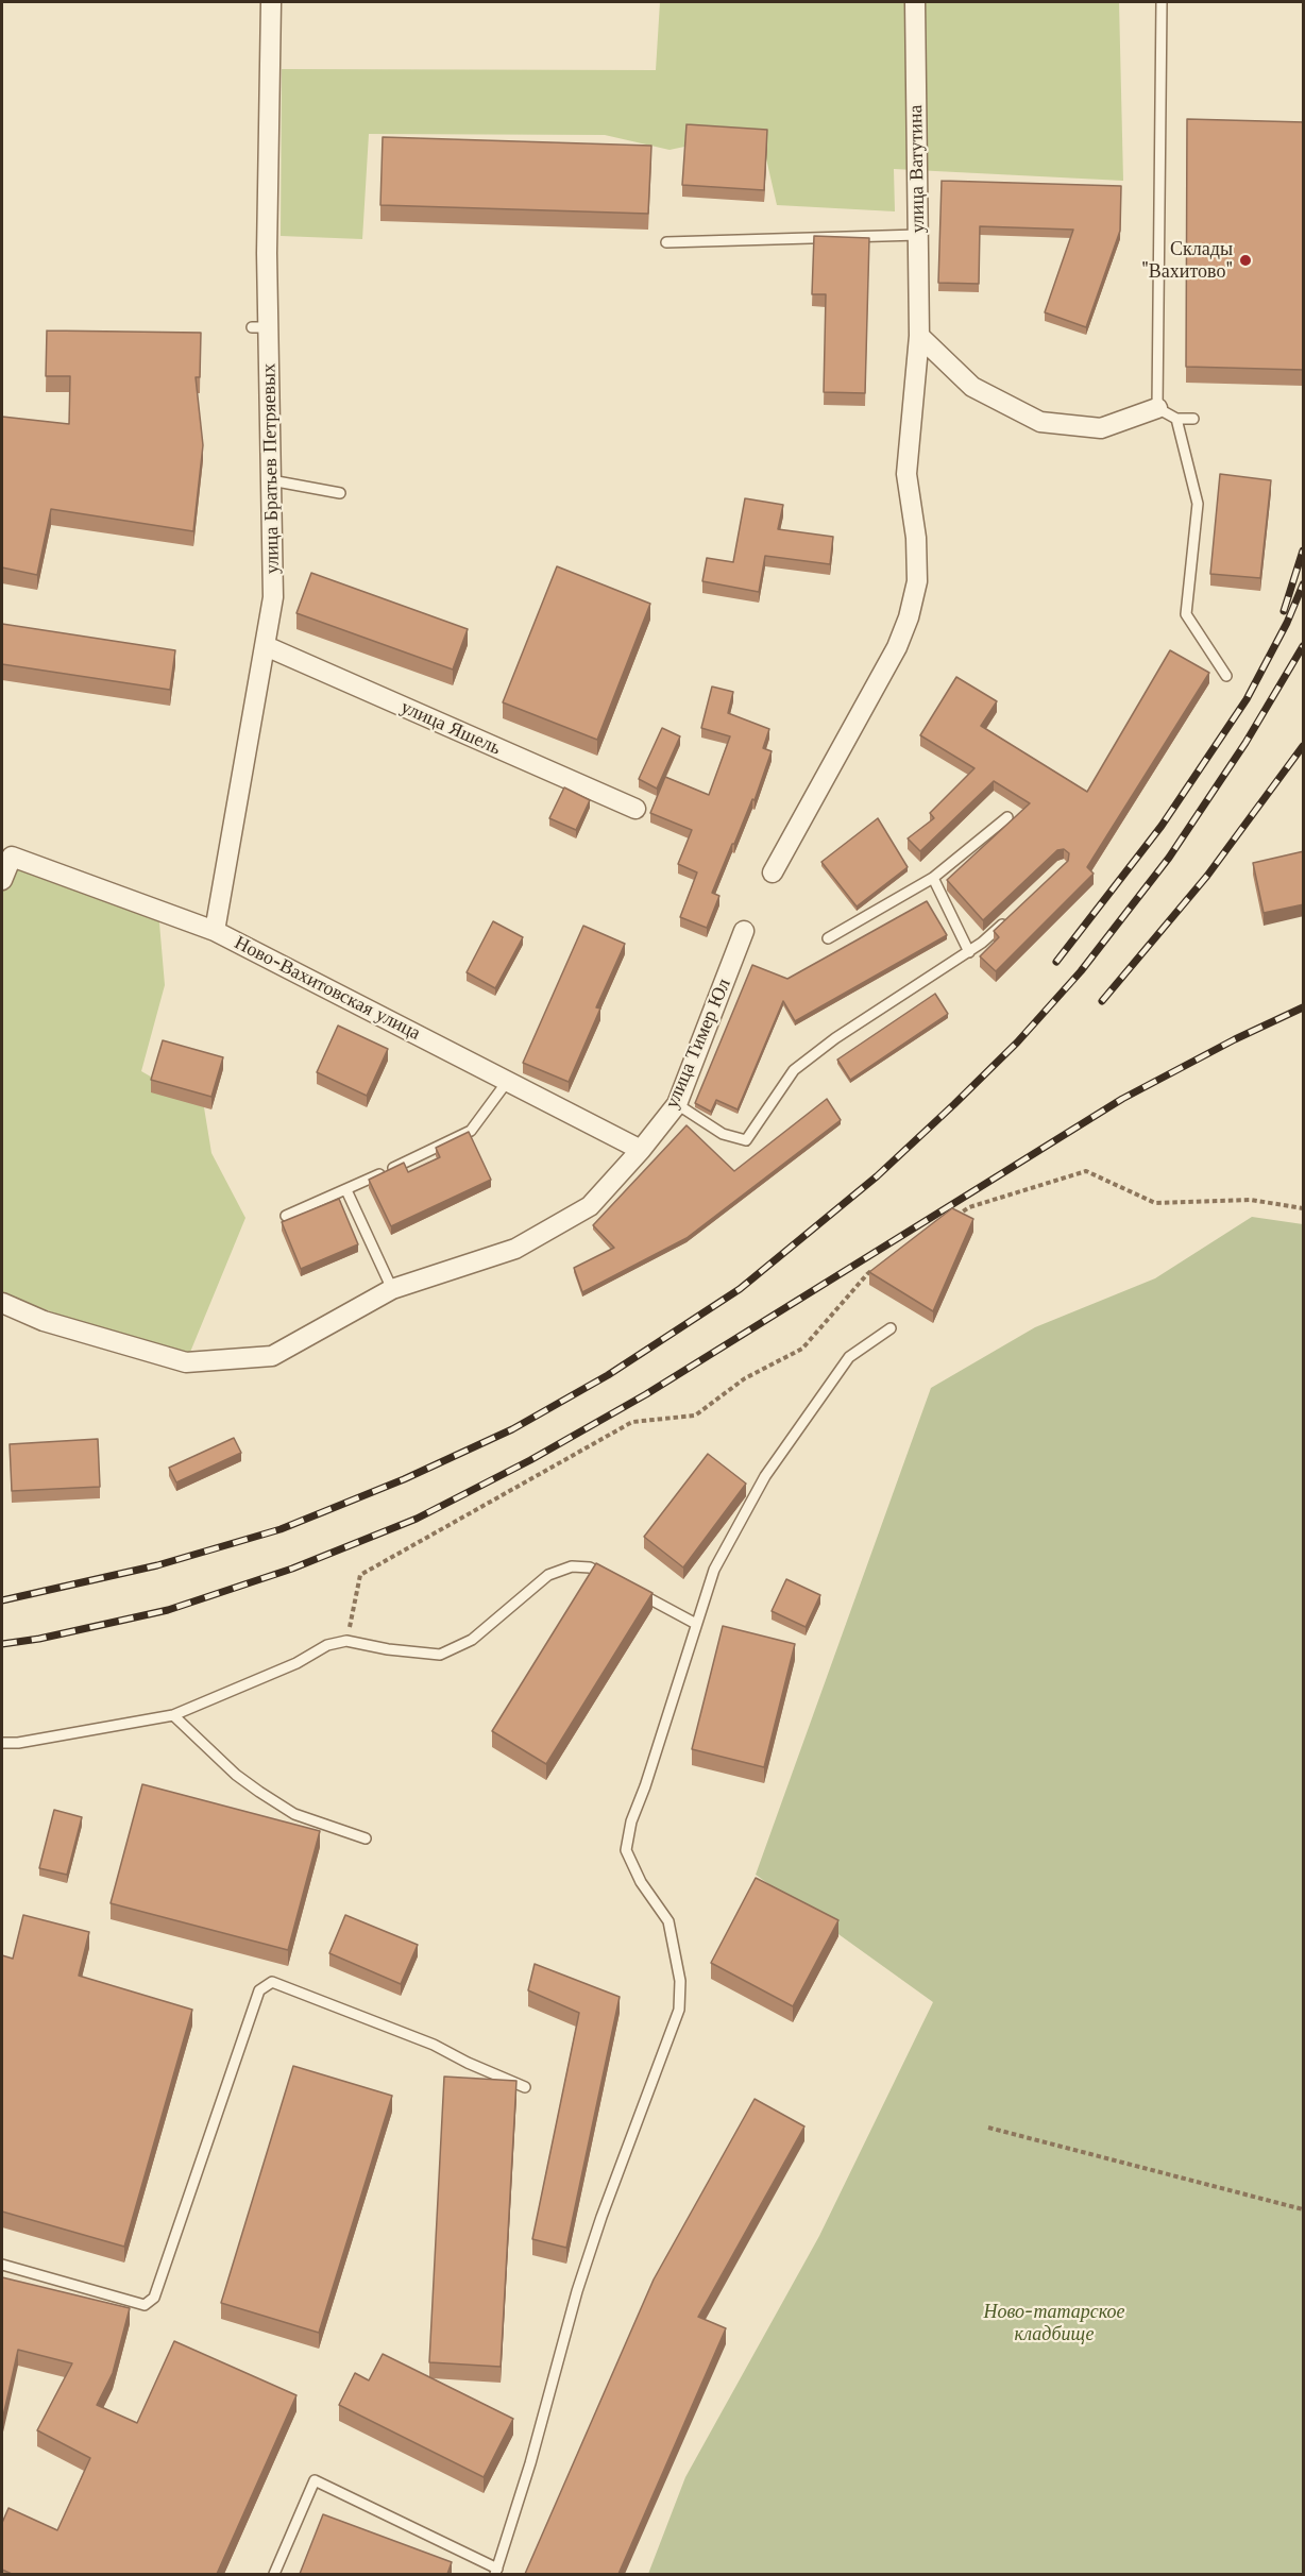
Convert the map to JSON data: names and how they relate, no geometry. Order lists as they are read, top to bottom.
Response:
{
  "streets": {
    "street": [
      "улица Ватутина",
      "улица Братьев Петряевых",
      "улица Яшель",
      "Ново-Вахитовская улица",
      "улица Тимер Юл"
    ]
  },
  "crossings": [
    ["улица Братьев Петряевых", "улица Яшель"],
    ["улица Братьев Петряевых", "Ново-Вахитовская улица"],
    ["Ново-Вахитовская улица", "улица Тимер Юл"]
  ],
  "parks": ["Ново-татарское кладбище"],
  "places": ["Склады \"Вахитово\""]
}
